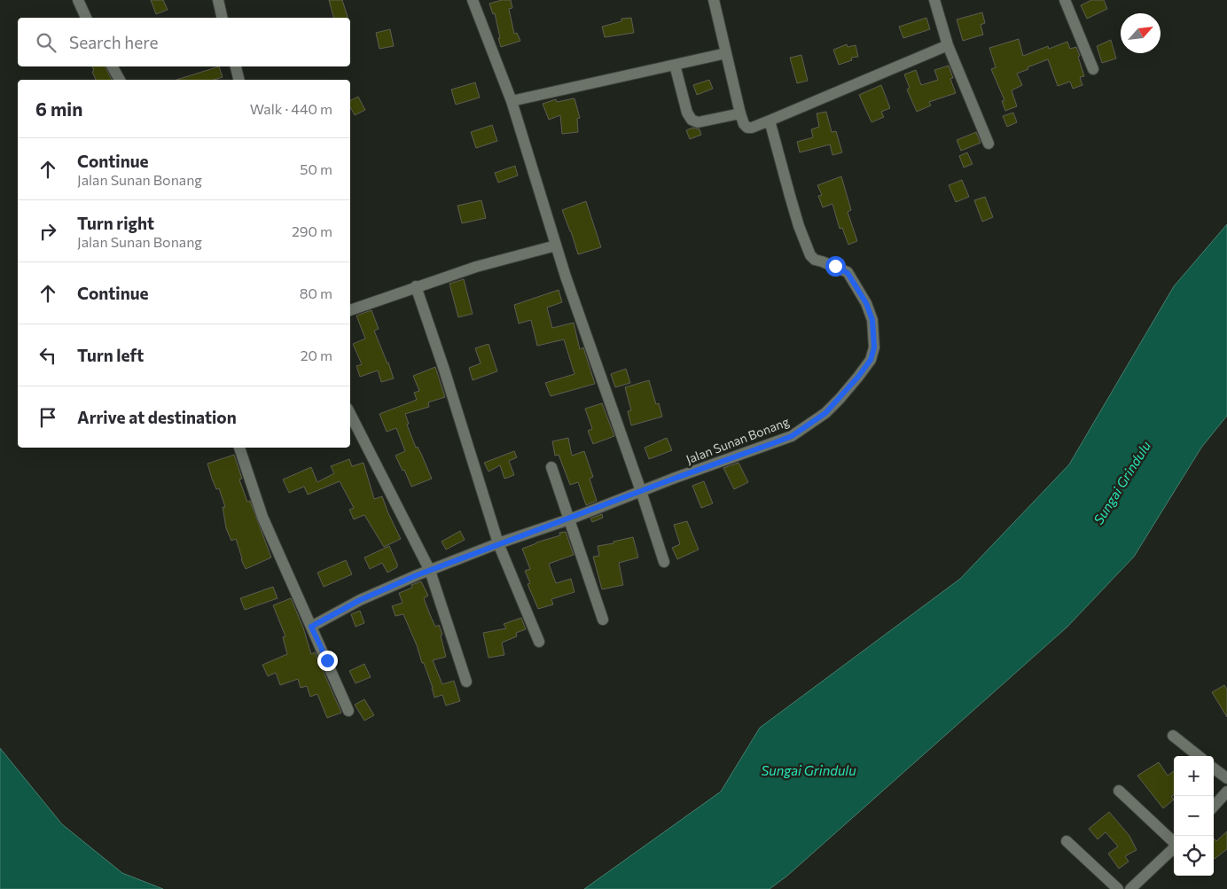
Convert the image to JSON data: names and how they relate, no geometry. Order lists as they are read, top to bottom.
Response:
{
  "streets": {
    "street": ["Jalan Sunan Bonang"]
  },
  "water": ["Sungai Grindulu"],
  "north": "top right",
  "page": {
    "search": "Search here",
    "heading": ["6 min", "Walk · 440 m"],
    "list": [
      ["Continue", "Jalan Sunan Bonang", "50 m"],
      ["Turn right", "Jalan Sunan Bonang", "290 m"],
      ["Continue", "80 m"],
      ["Turn left", "20 m"],
      "Arrive at destination"
    ],
    "map_buttons": ["+", "−"]
  }
}
